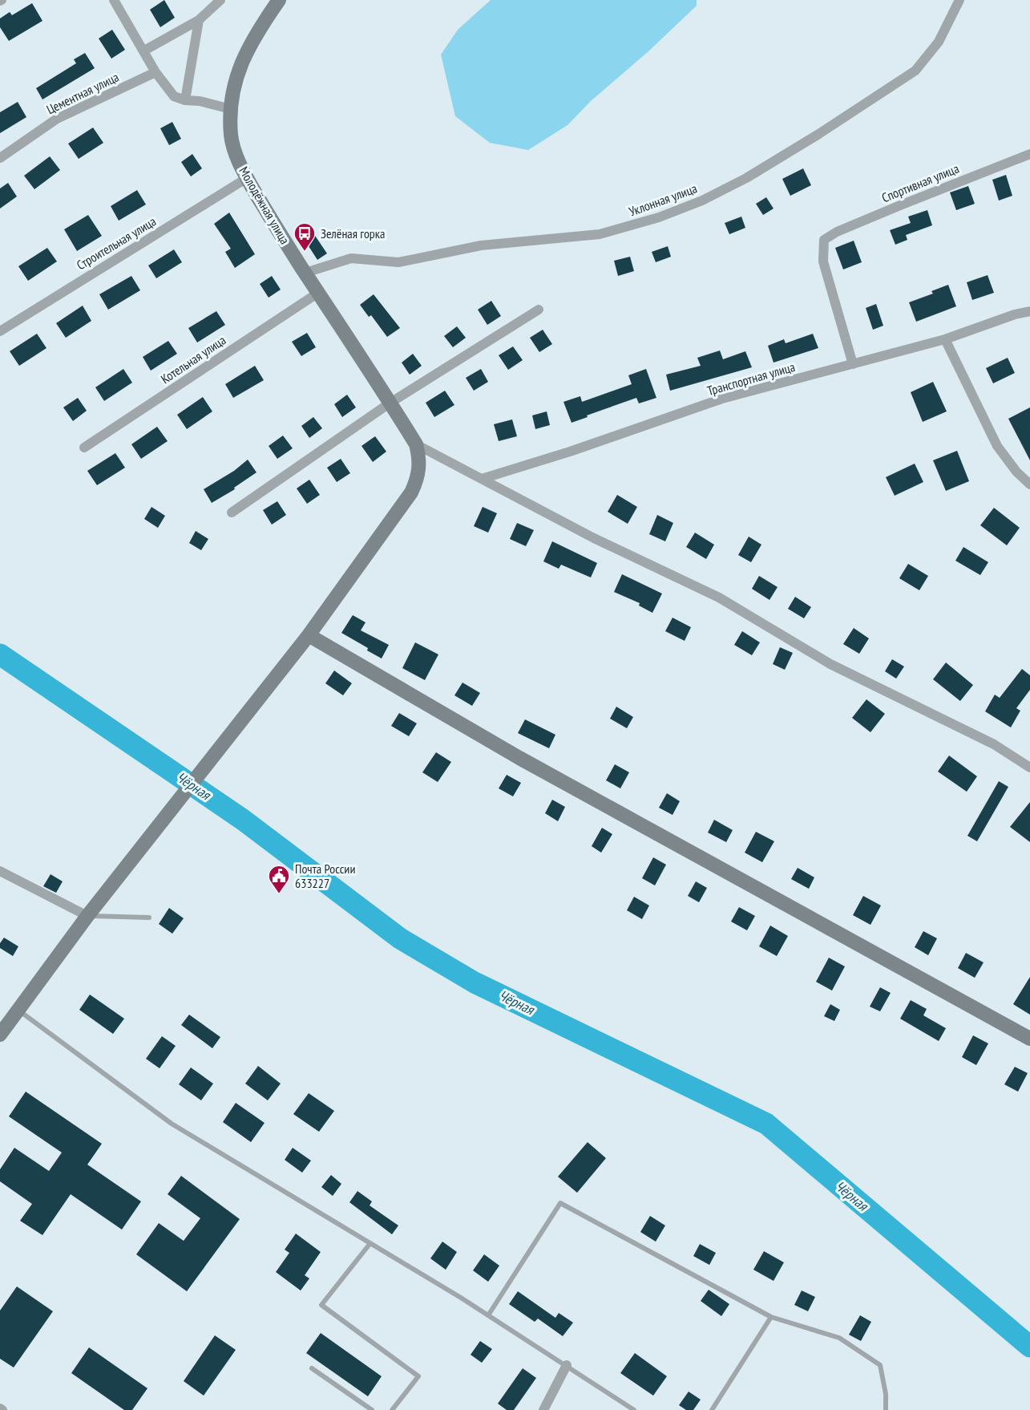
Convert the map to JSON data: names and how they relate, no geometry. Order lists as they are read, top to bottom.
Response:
{
  "streets": {
    "street": [
      "Цементная улица",
      "Спортивная улица",
      "Уклонная улица",
      "Молодёжная улица",
      "Строительная улица",
      "Котельная улица",
      "Транспортная улица"
    ]
  },
  "crossings": [
    ["Спортивная улица", "Транспортная улица"],
    ["Уклонная улица", "Молодёжная улица"],
    ["Молодёжная улица", "Строительная улица"],
    ["Молодёжная улица", "Котельная улица"]
  ],
  "water": ["Чёрная"],
  "places": {
    "bus stop": ["Зелёная горка"],
    "public building": ["Почта России 633227"]
  }
}
